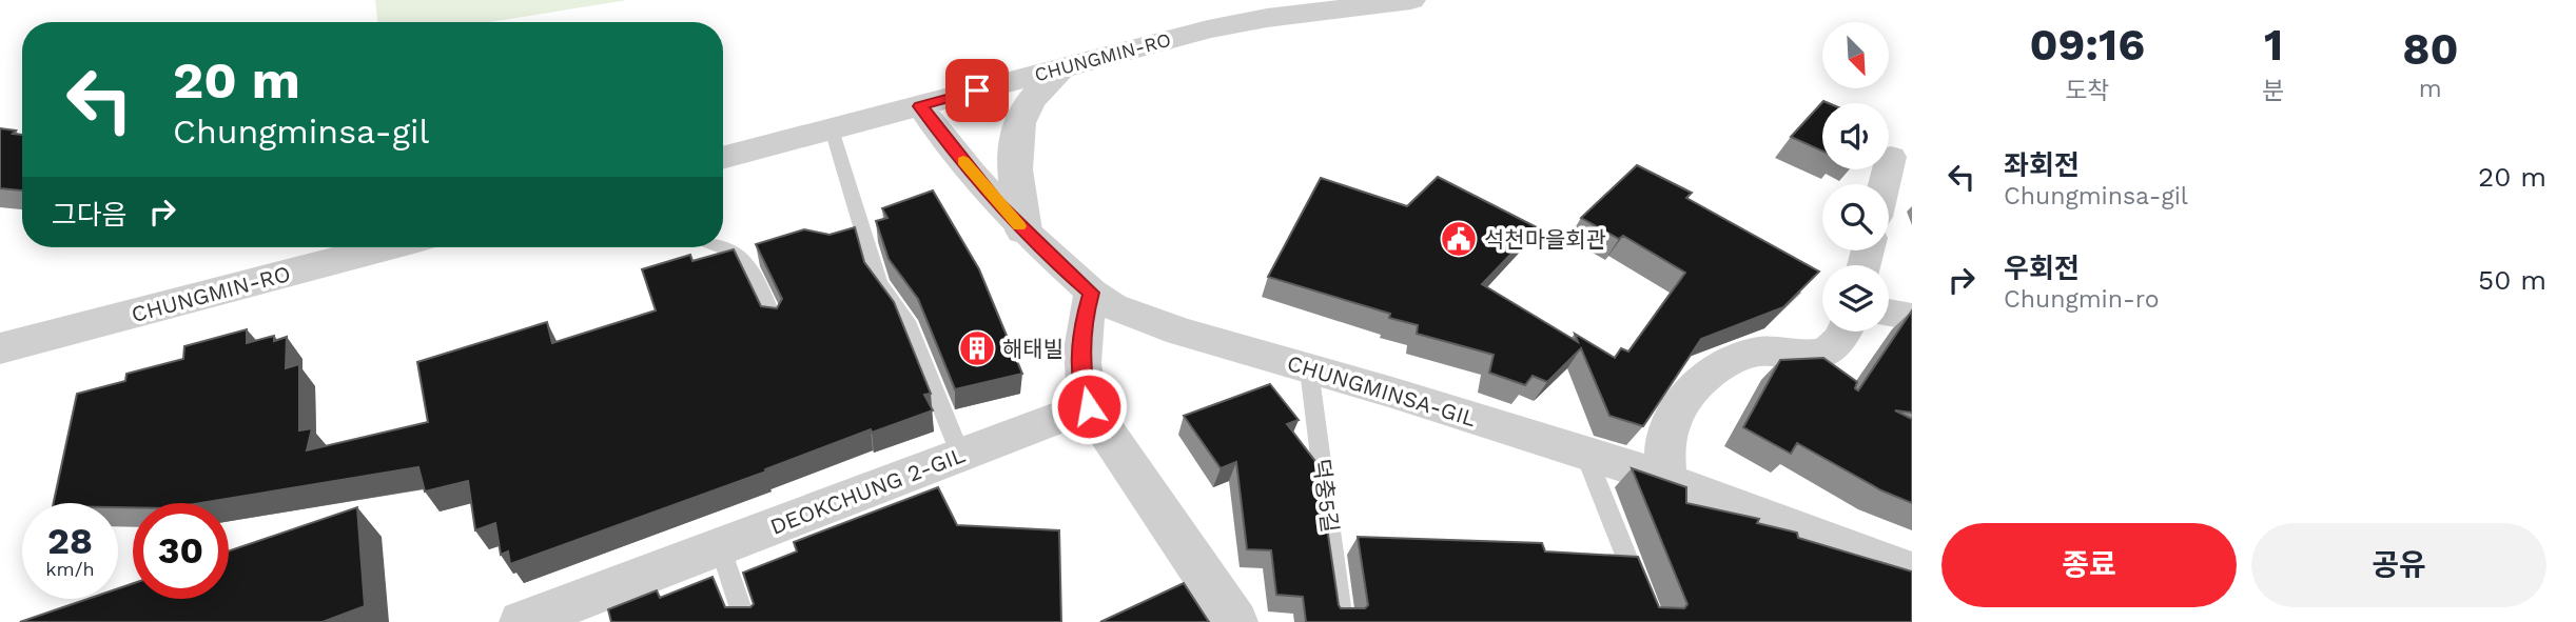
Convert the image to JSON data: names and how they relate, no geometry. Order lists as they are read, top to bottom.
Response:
{
  "streets": {
    "street": ["CHUNGMIN-RO", "CHUNGMINSA-GIL", "DEOKCHUNG 2-GIL"],
    "lane": ["덕충5길"]
  },
  "crossings": [
    ["CHUNGMIN-RO", "CHUNGMINSA-GIL"],
    ["CHUNGMINSA-GIL", "덕충5길"]
  ],
  "places": {
    "public building": ["석천마을회관"],
    "building": ["해태빌"]
  },
  "north": "bottom right",
  "page": {
    "eta": [
      "09:16",
      "도착",
      "1",
      "분",
      "80",
      "m"
    ],
    "turn": ["20 m", "Chungminsa-gil"],
    "list": [
      {
        "name": "좌회전",
        "note": "Chungminsa-gil",
        "value": "20 m"
      },
      {
        "name": "우회전",
        "note": "Chungmin-ro",
        "value": "50 m"
      }
    ],
    "then": "그다음",
    "speed": "28 km/h",
    "limit": "30",
    "buttons": ["종료", "공유"]
  }
}
